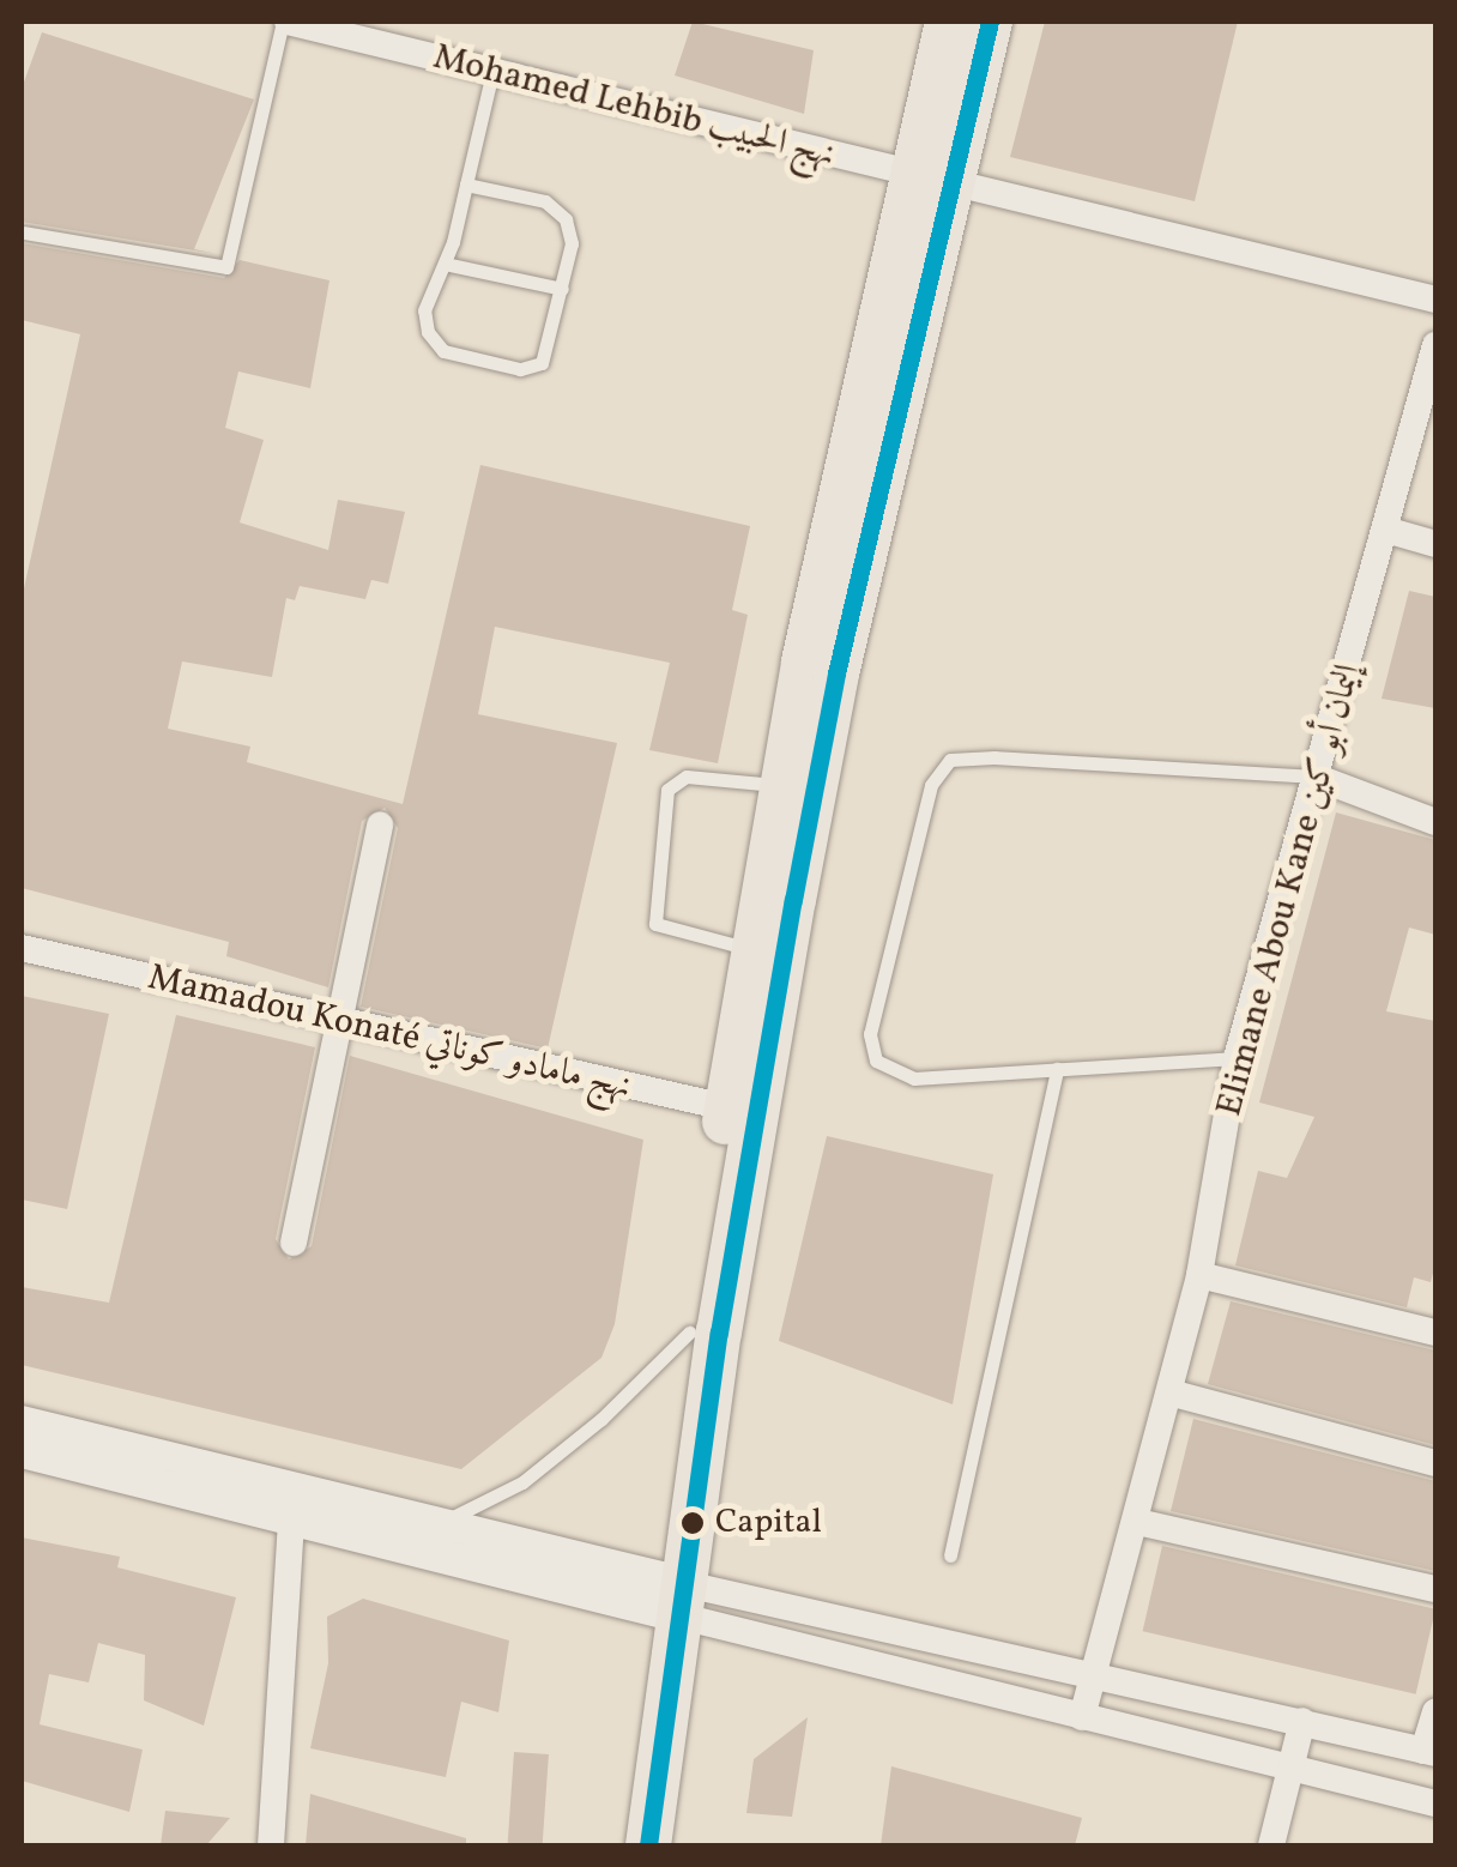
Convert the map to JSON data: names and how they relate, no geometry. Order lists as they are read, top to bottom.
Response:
{
  "streets": {
    "street": ["Mohamed Lehbib نهج الحبيب", "Elimane Abou Kane إليمان أبو كين", "Mamadou Konaté نهج مامادو كوناتي"]
  },
  "places": ["Capital"]
}
